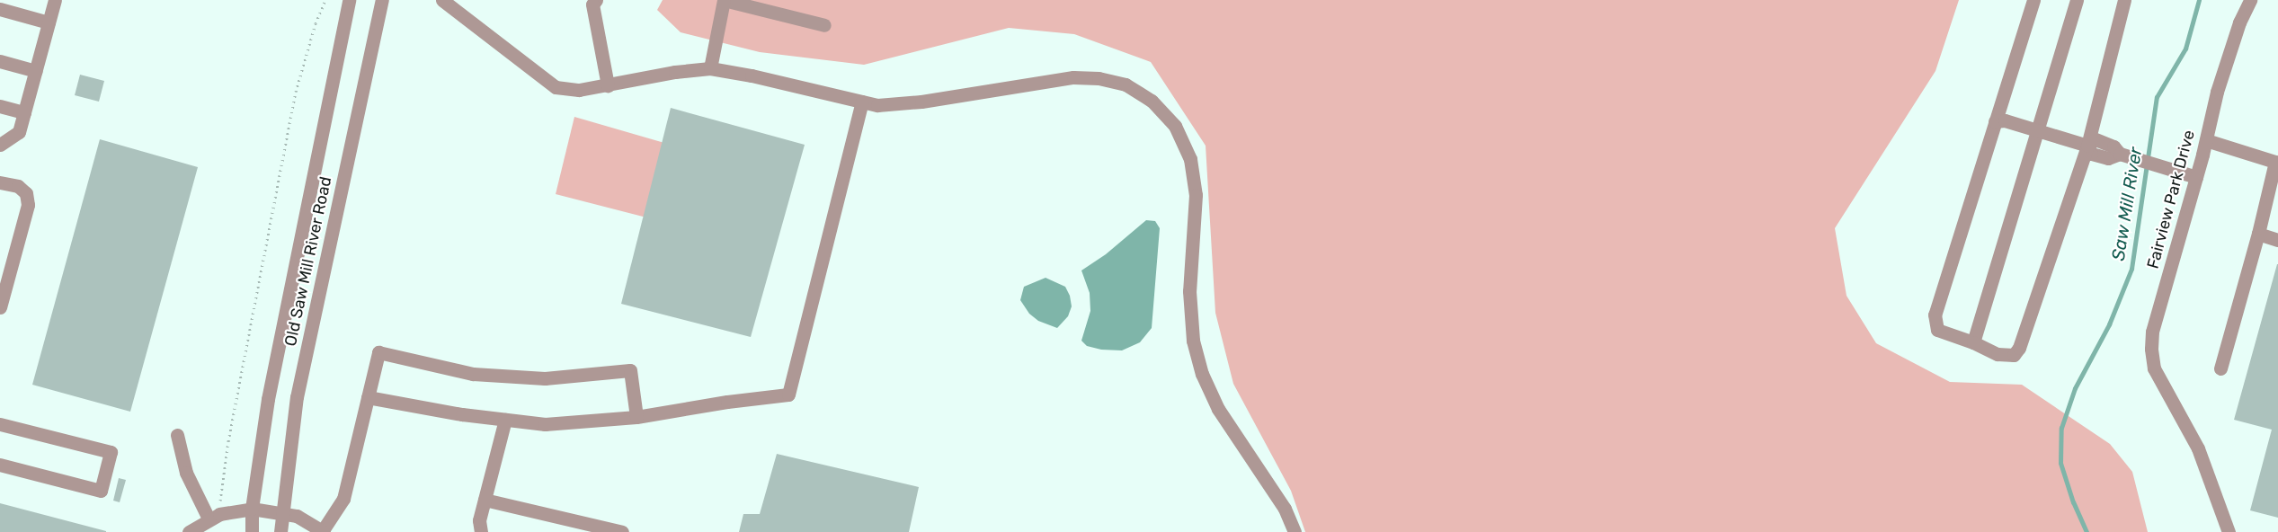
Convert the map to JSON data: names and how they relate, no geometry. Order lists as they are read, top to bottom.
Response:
{
  "streets": {
    "street": ["Fairview Park Drive", "Old Saw Mill River Road"]
  },
  "water": ["Saw Mill River"]
}
